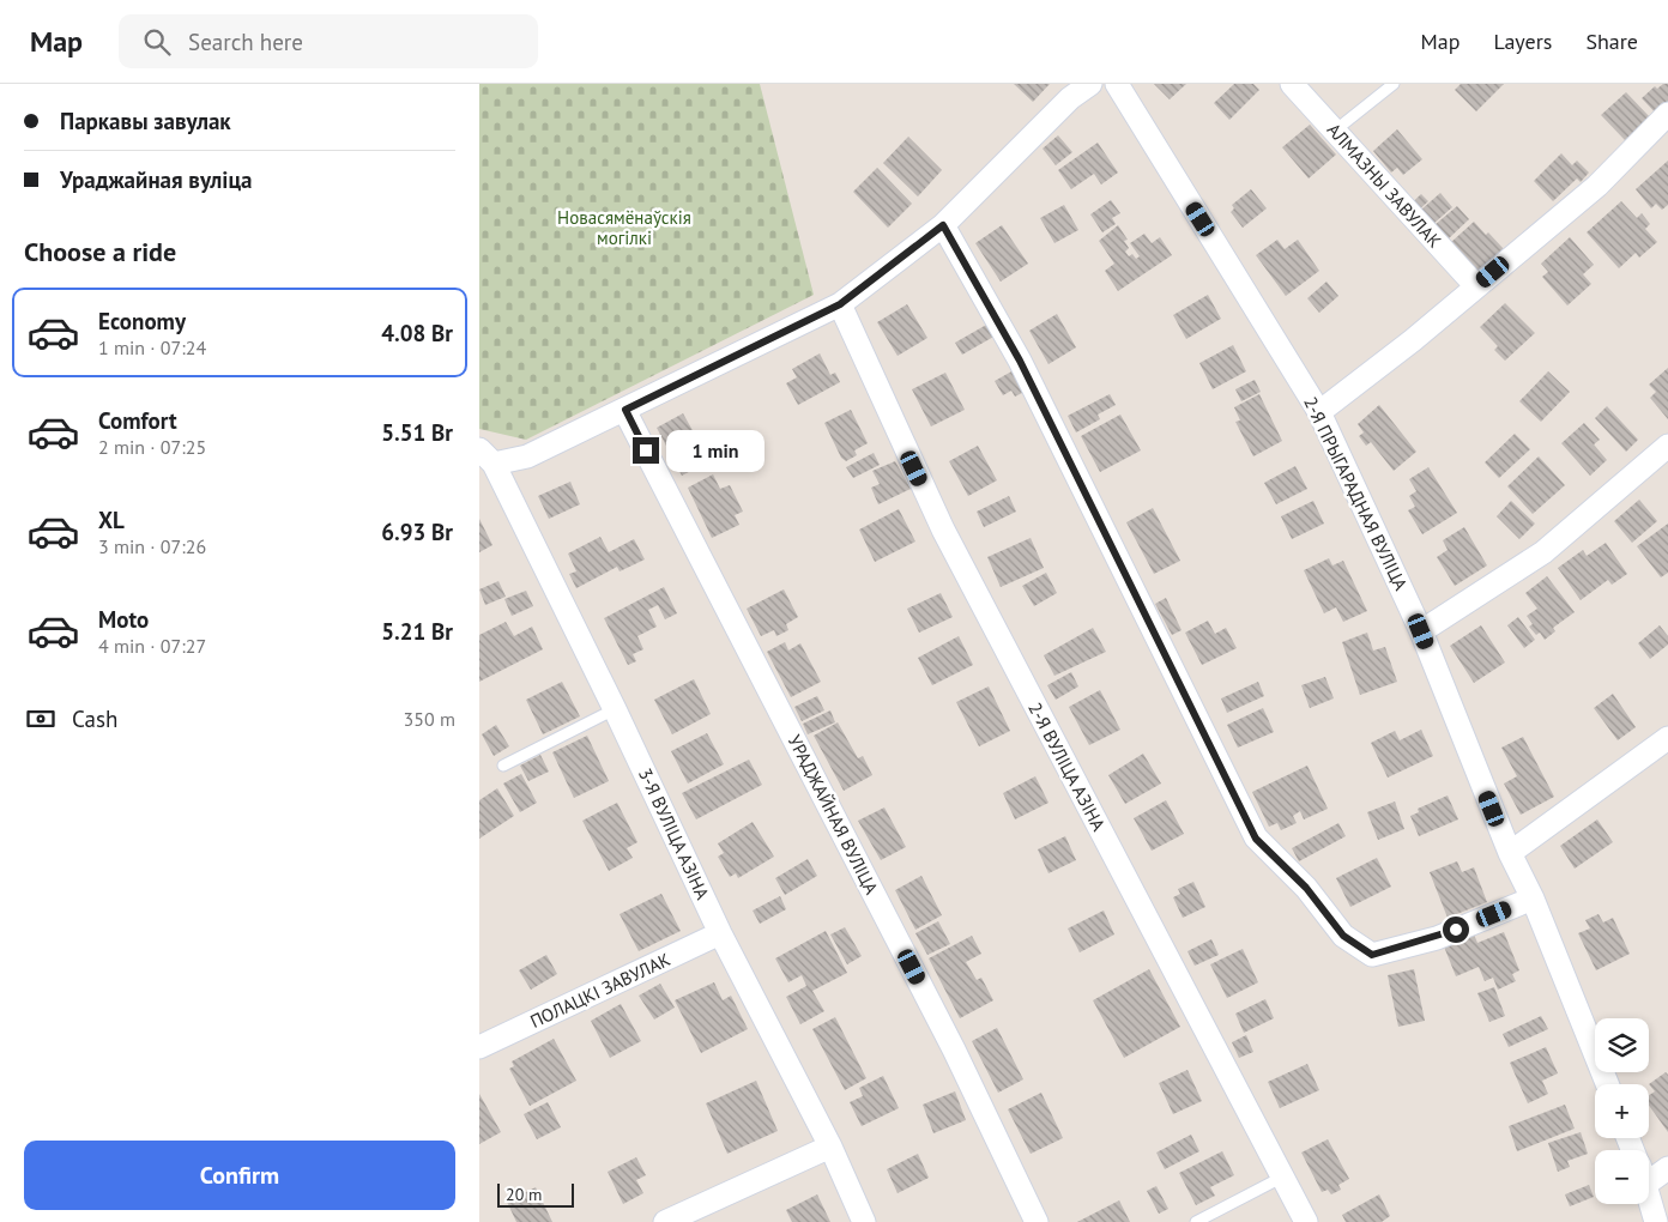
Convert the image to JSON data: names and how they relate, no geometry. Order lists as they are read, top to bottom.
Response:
{
  "streets": {
    "street": [
      "АЛМАЗНЫ ЗАВУЛАК",
      "2-Я ПРЫГАРАДНАЯ ВУЛІЦА",
      "2-Я ВУЛІЦА АЗІНА",
      "УРАДЖАЙНАЯ ВУЛІЦА",
      "3-Я ВУЛІЦА АЗІНА",
      "ПОЛАЦКІ ЗАВУЛАК"
    ]
  },
  "crossings": [
    ["3-Я ВУЛІЦА АЗІНА", "ПОЛАЦКІ ЗАВУЛАК"]
  ],
  "parks": ["Новасямёнаўскія могілкі"],
  "scale_bar": "20 m",
  "page": {
    "header": "Map",
    "search": "Search here",
    "nav": ["Map", "Layers", "Share"],
    "banner": ["Паркавы завулак", "Ураджайная вуліца"],
    "heading": "Choose a ride",
    "list": [
      {
        "name": "Economy",
        "note": "1 min · 07:24",
        "value": "4.08 Br"
      },
      {
        "name": "Comfort",
        "note": "2 min · 07:25",
        "value": "5.51 Br"
      },
      {
        "name": "XL",
        "note": "3 min · 07:26",
        "value": "6.93 Br"
      },
      {
        "name": "Moto",
        "note": "4 min · 07:27",
        "value": "5.21 Br"
      }
    ],
    "bubble": "1 min",
    "pay": ["Cash", "350 m"],
    "map_buttons": ["+", "−"],
    "buttons": "Confirm",
    "scale": "20 m"
  }
}
